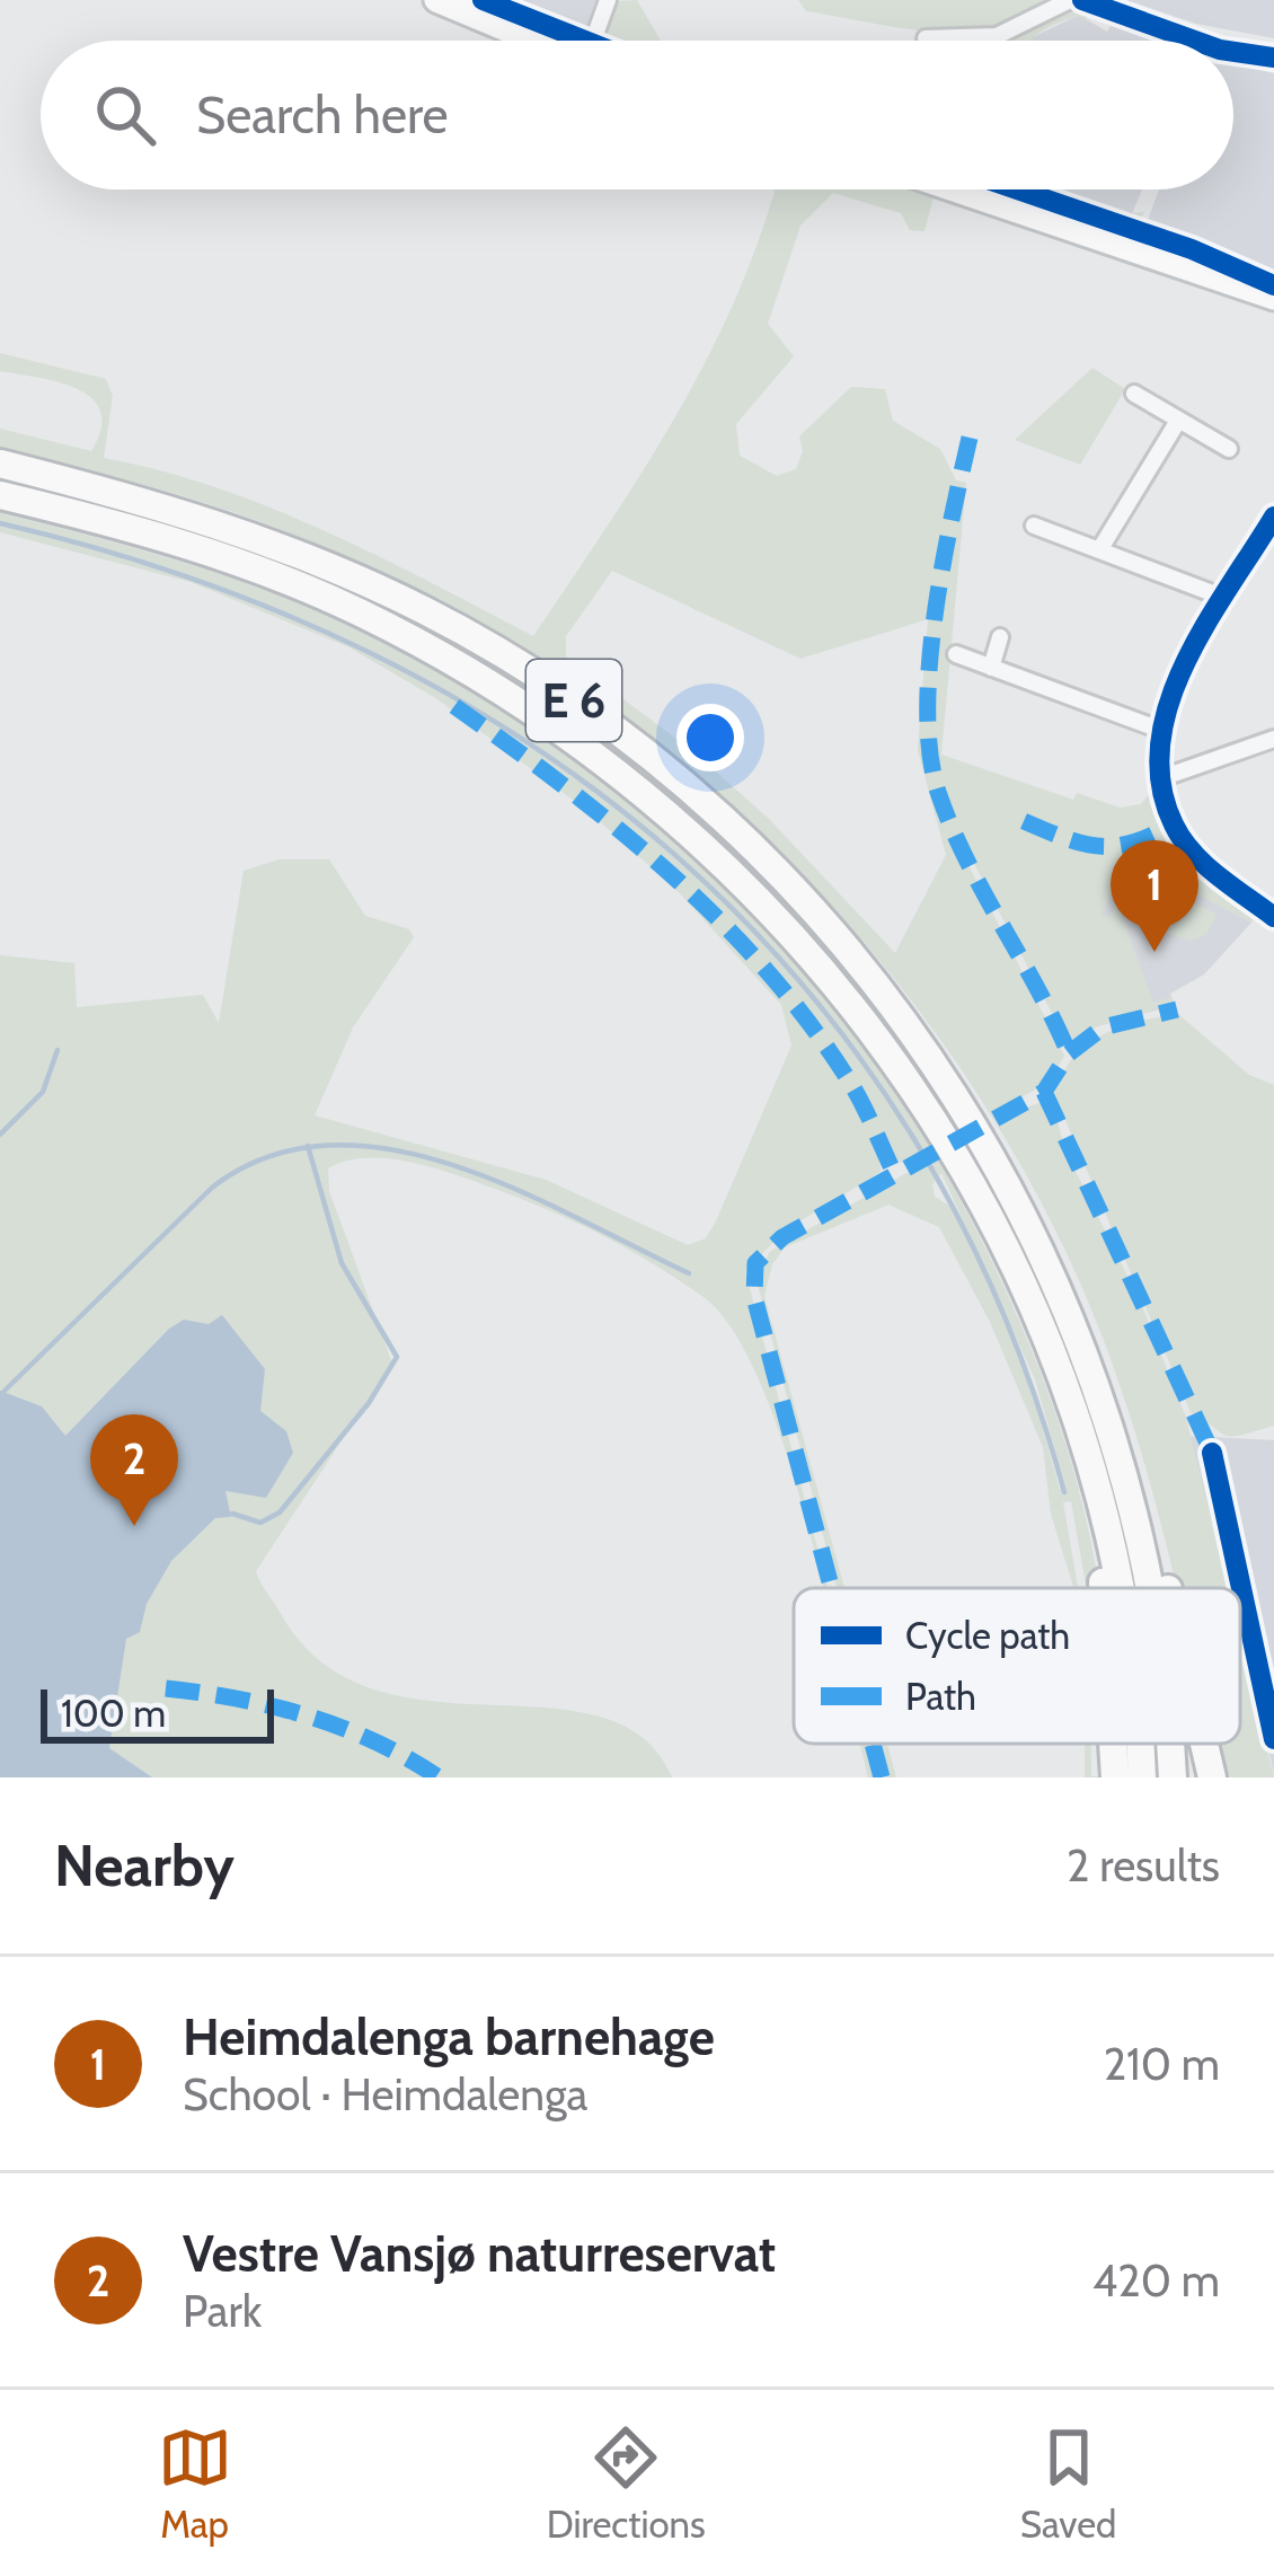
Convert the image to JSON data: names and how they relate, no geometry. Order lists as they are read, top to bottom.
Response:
{
  "streets": {
    "highway": ["E 6"]
  },
  "legend": ["Cycle path", "Path"],
  "scale_bar": "100 m",
  "page": {
    "search": "Search here",
    "pins": ["1", "2"],
    "scale": "100 m",
    "heading": ["Nearby", "2 results"],
    "list": [
      {
        "mark": "1",
        "name": "Heimdalenga barnehage",
        "note": "School · Heimdalenga",
        "value": "210 m"
      },
      {
        "mark": "2",
        "name": "Vestre Vansjø naturreservat",
        "note": "Park",
        "value": "420 m"
      }
    ],
    "nav": ["Map", "Directions", "Saved"]
  }
}
